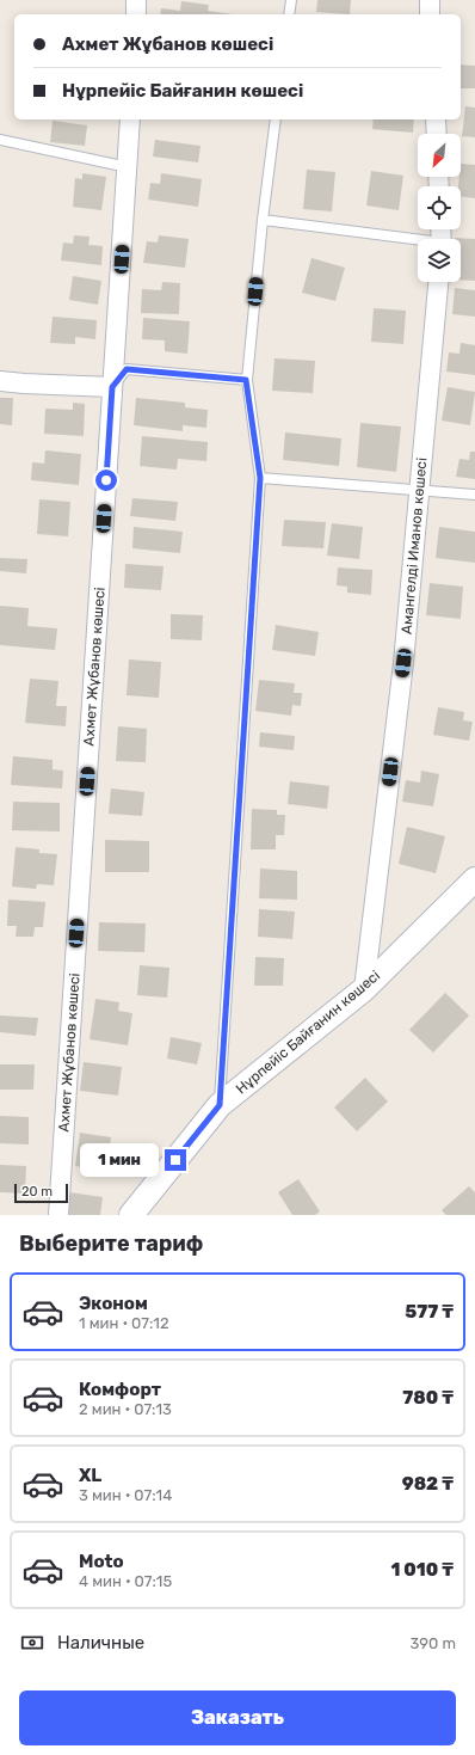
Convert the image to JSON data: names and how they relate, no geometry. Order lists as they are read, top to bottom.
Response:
{
  "streets": {
    "street": ["Амангелді Иманов көшесі", "Ахмет Жұбанов көшесі", "Нұрпейіс Байғанин көшесі"]
  },
  "crossings": [
    ["Амангелді Иманов көшесі", "Нұрпейіс Байғанин көшесі"]
  ],
  "scale_bar": "20 m",
  "north": "bottom left",
  "page": {
    "banner": ["Ахмет Жұбанов көшесі", "Нұрпейіс Байғанин көшесі"],
    "bubble": "1 мин",
    "scale": "20 m",
    "heading": "Выберите тариф",
    "list": [
      {
        "name": "Эконом",
        "note": "1 мин · 07:12",
        "value": "577 ₸"
      },
      {
        "name": "Комфорт",
        "note": "2 мин · 07:13",
        "value": "780 ₸"
      },
      {
        "name": "XL",
        "note": "3 мин · 07:14",
        "value": "982 ₸"
      },
      {
        "name": "Moto",
        "note": "4 мин · 07:15",
        "value": "1 010 ₸"
      }
    ],
    "pay": ["Наличные", "390 m"],
    "buttons": "Заказать"
  }
}
